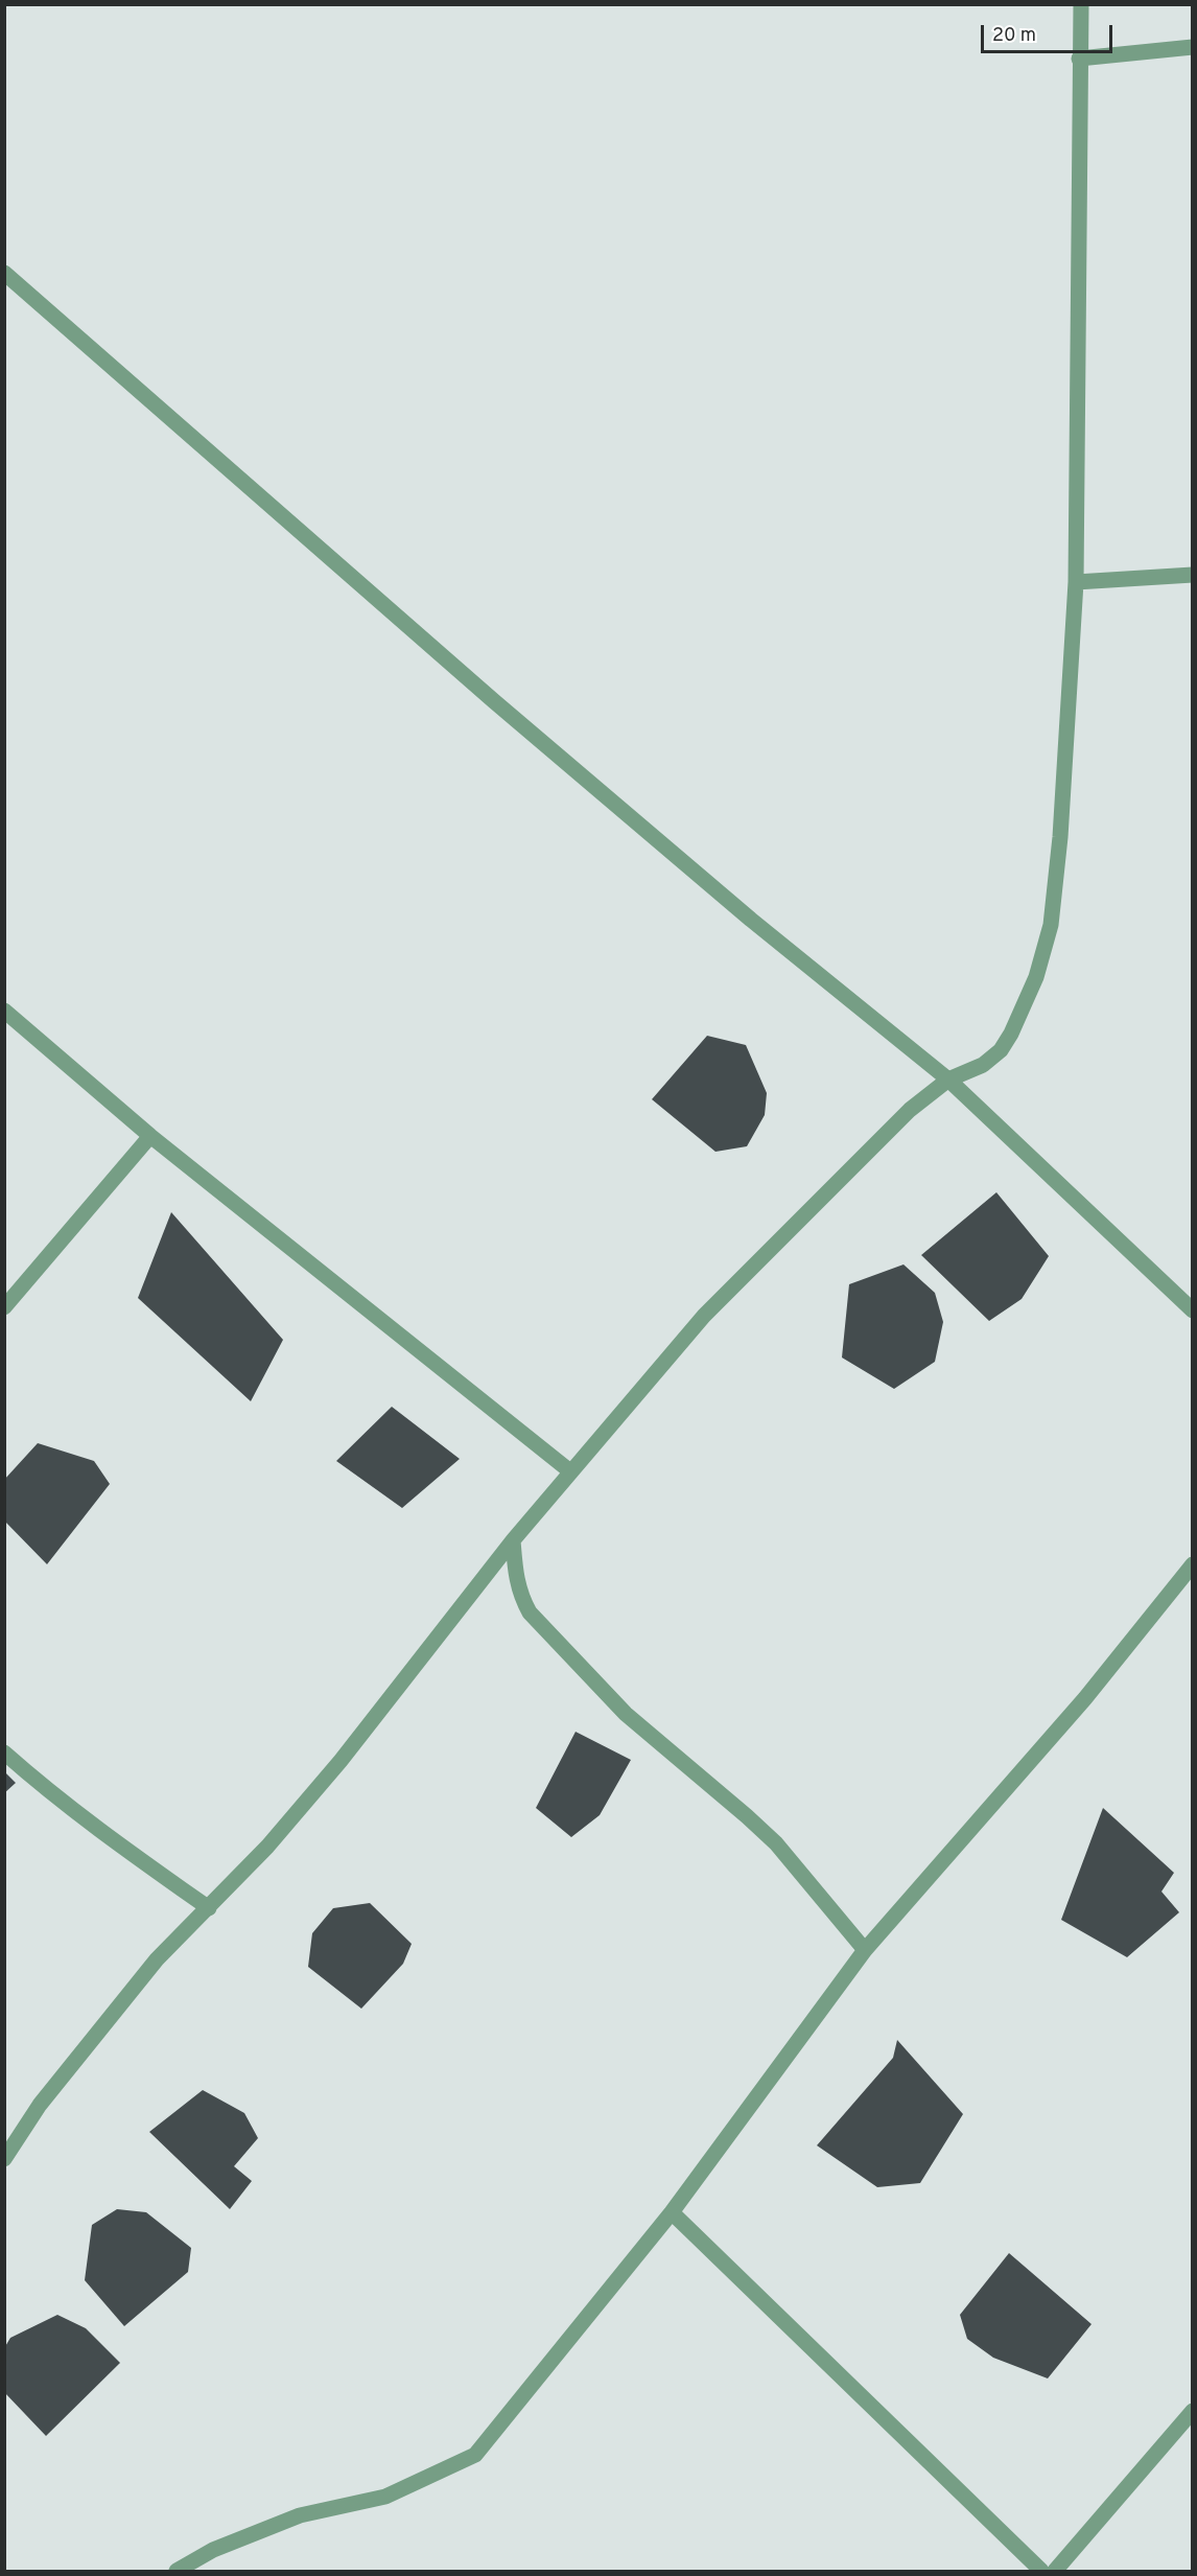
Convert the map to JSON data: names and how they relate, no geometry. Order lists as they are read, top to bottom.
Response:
{
  "scale_bar": "20 m"
}
